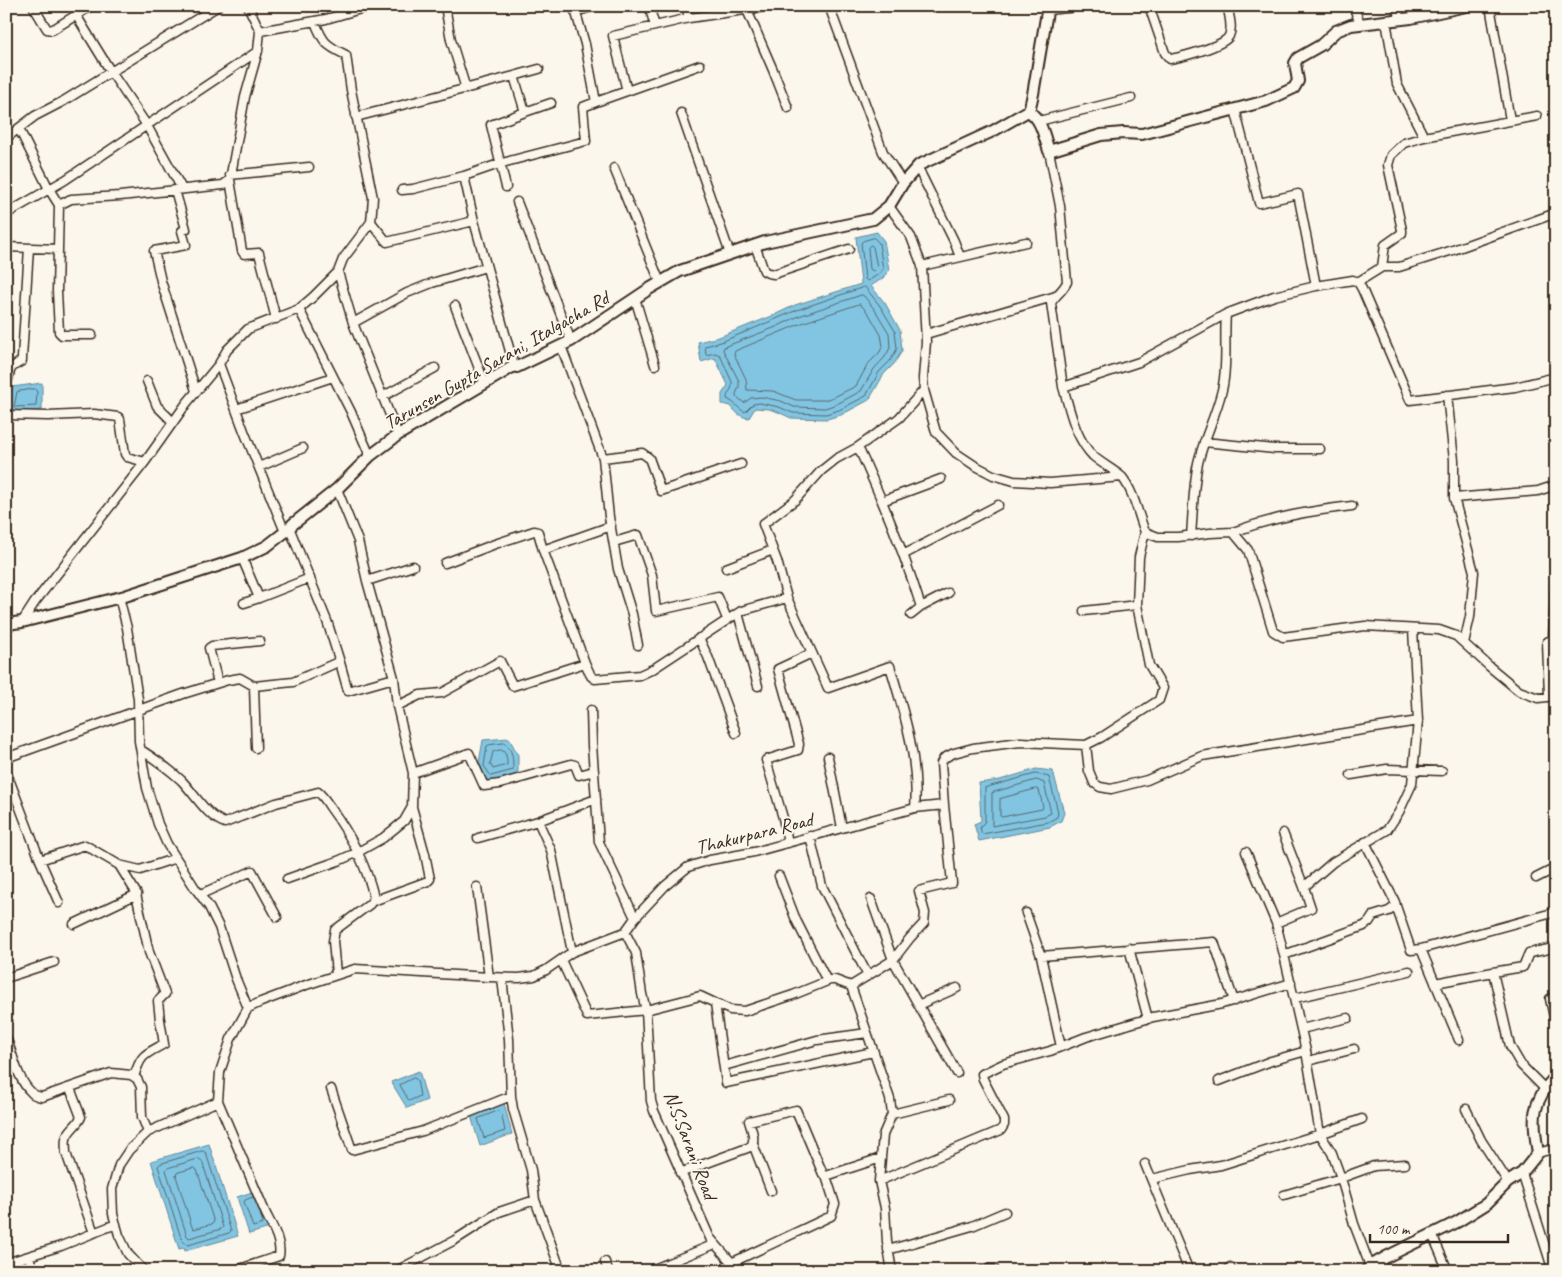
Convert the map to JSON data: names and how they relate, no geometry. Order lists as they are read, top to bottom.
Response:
{
  "streets": {
    "street": ["Tarunsen Gupta Sarani, Italgacha Rd", "Thakurpara Road", "N.S.Sarani Road"]
  },
  "crossings": [
    ["Thakurpara Road", "N.S.Sarani Road"]
  ],
  "scale_bar": "100 m"
}
